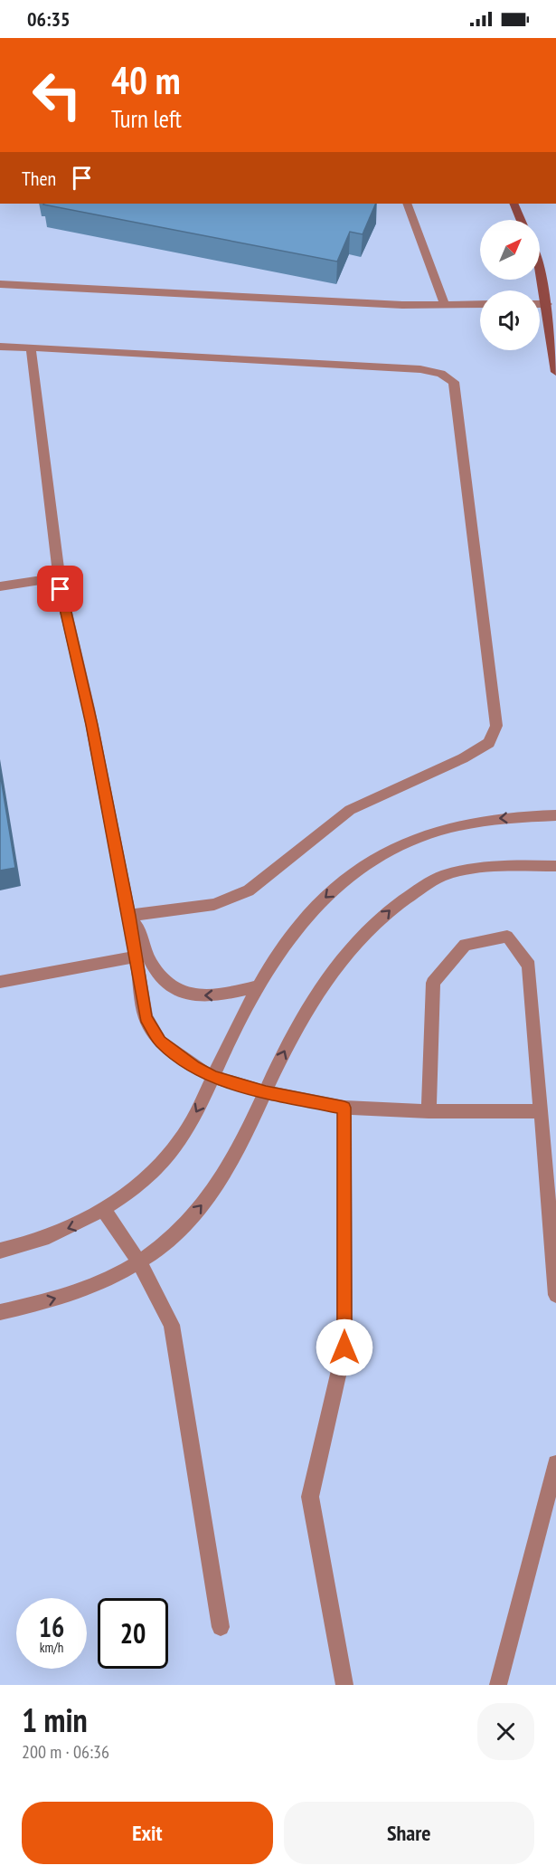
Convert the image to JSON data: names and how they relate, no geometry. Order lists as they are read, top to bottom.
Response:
{
  "north": "top right",
  "page": {
    "status": "06:35",
    "turn": ["40 m", "Turn left"],
    "then": "Then",
    "speed": "16 km/h",
    "limit": "20",
    "heading": ["1 min", "200 m · 06:36"],
    "buttons": ["Exit", "Share"]
  }
}
